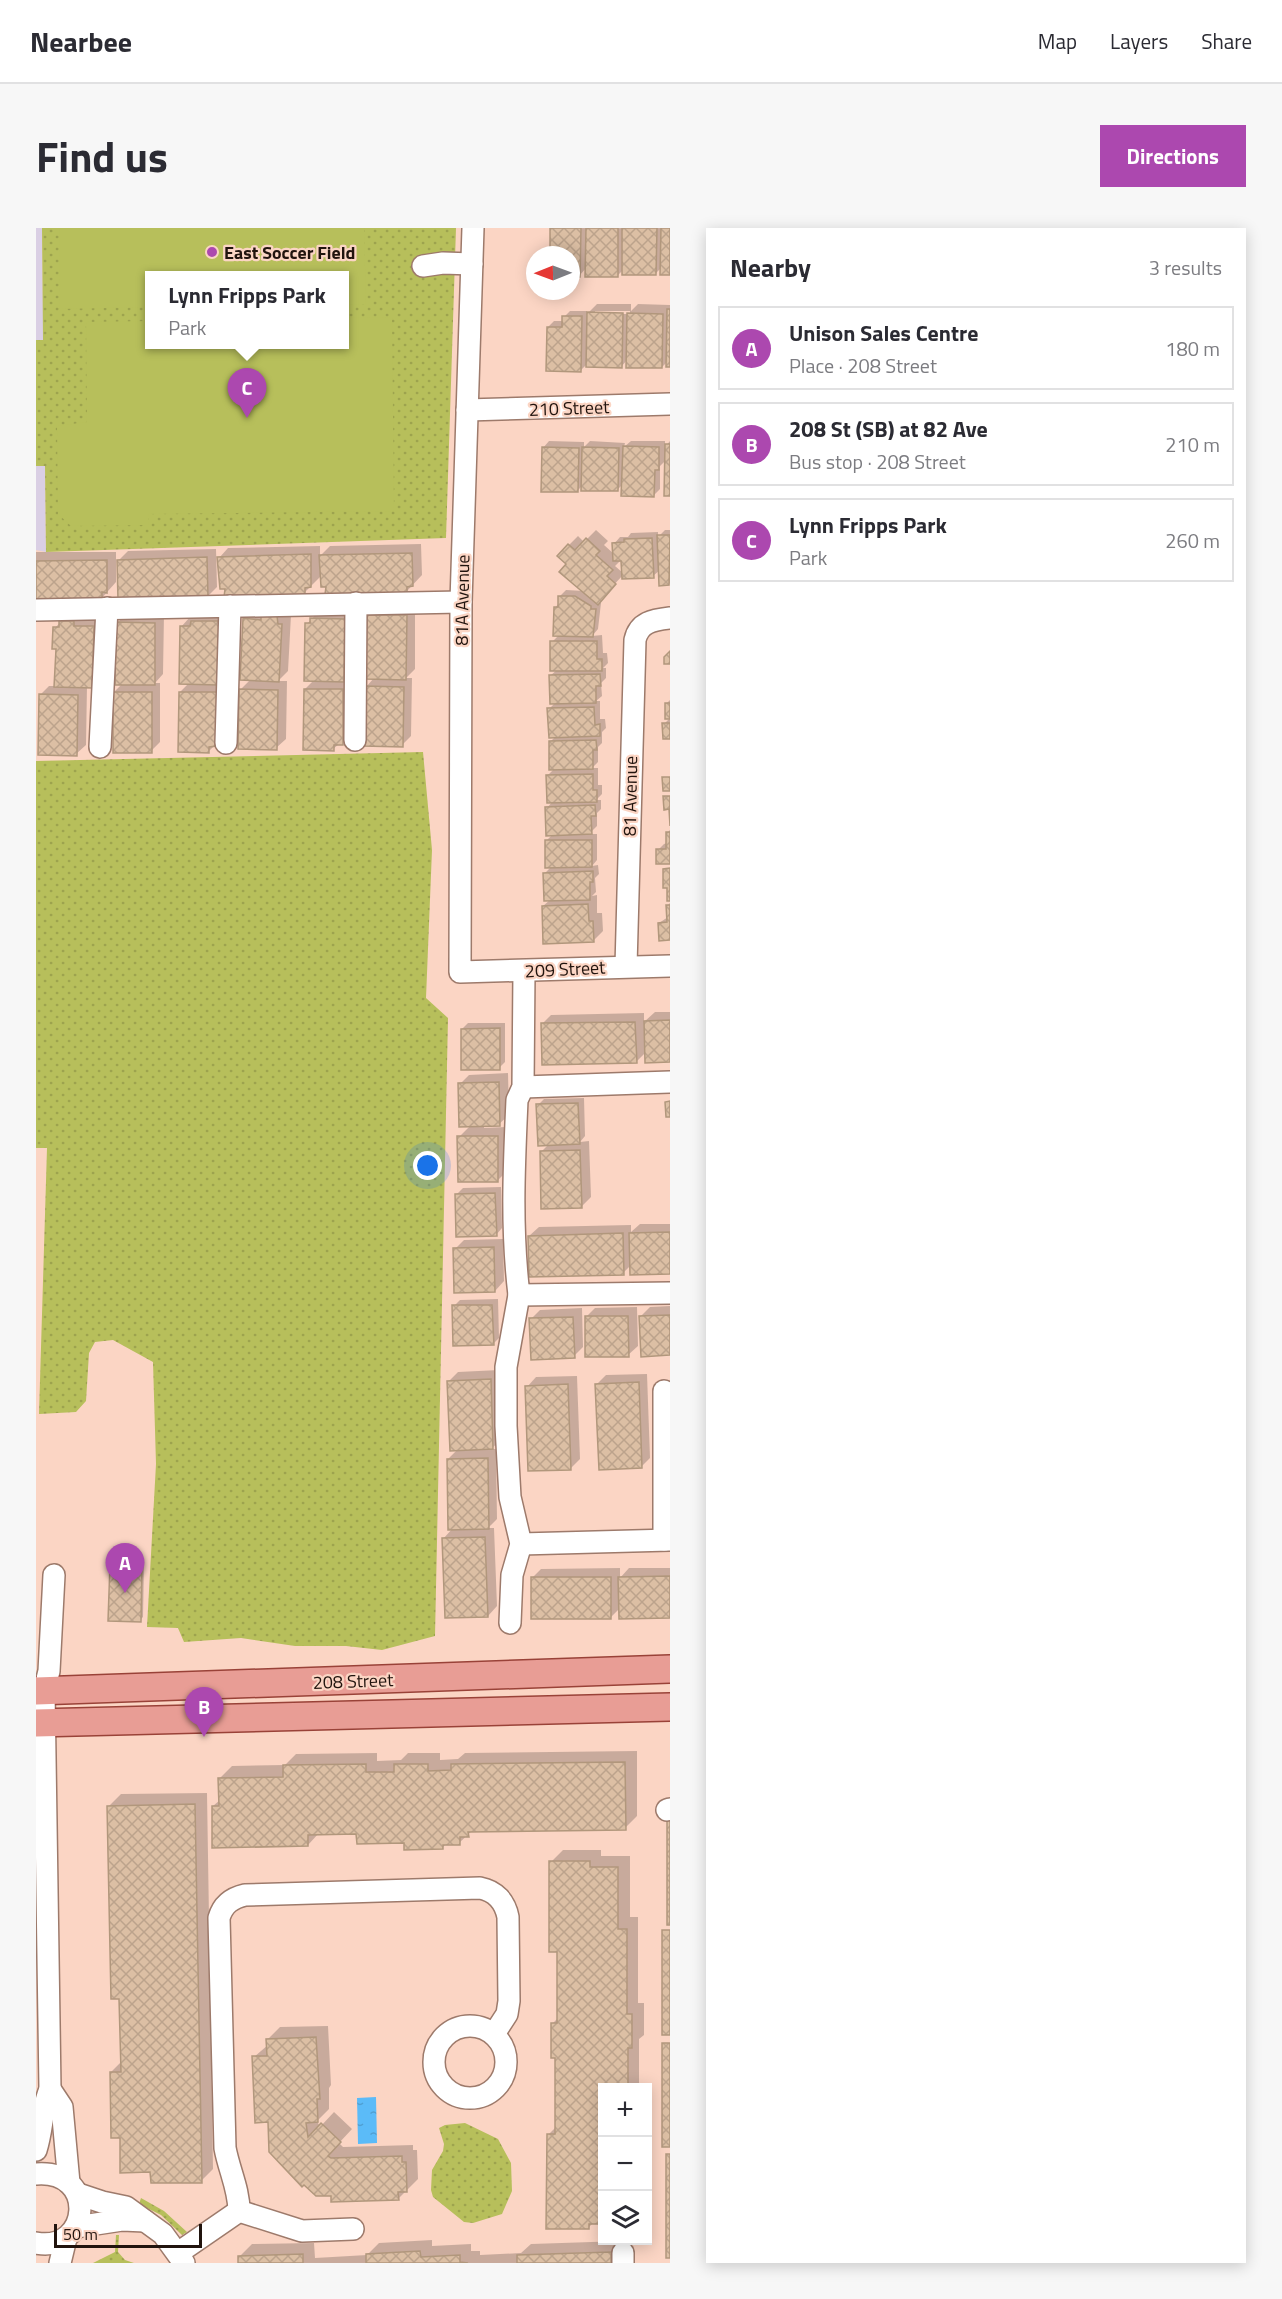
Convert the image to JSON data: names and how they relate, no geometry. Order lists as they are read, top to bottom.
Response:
{
  "streets": {
    "main road": ["208 Street"],
    "street": [
      "210 Street",
      "81A Avenue",
      "81 Avenue",
      "209 Street"
    ]
  },
  "crossings": [
    ["210 Street", "81A Avenue"],
    ["81A Avenue", "209 Street"],
    ["81 Avenue", "209 Street"]
  ],
  "places": ["East Soccer Field"],
  "scale_bar": "50 m",
  "north": "left",
  "page": {
    "header": "Nearbee",
    "nav": ["Map", "Layers", "Share"],
    "title": "Find us",
    "buttons": "Directions",
    "heading": ["Nearby", "3 results"],
    "popup": ["Lynn Fripps Park", "Park"],
    "list": [
      {
        "mark": "A",
        "name": "Unison Sales Centre",
        "note": "Place · 208 Street",
        "value": "180 m"
      },
      {
        "mark": "B",
        "name": "208 St (SB) at 82 Ave",
        "note": "Bus stop · 208 Street",
        "value": "210 m"
      },
      {
        "mark": "C",
        "name": "Lynn Fripps Park",
        "note": "Park",
        "value": "260 m"
      }
    ],
    "pins": ["C", "A", "B"],
    "map_buttons": ["+", "−"],
    "scale": "50 m"
  }
}
